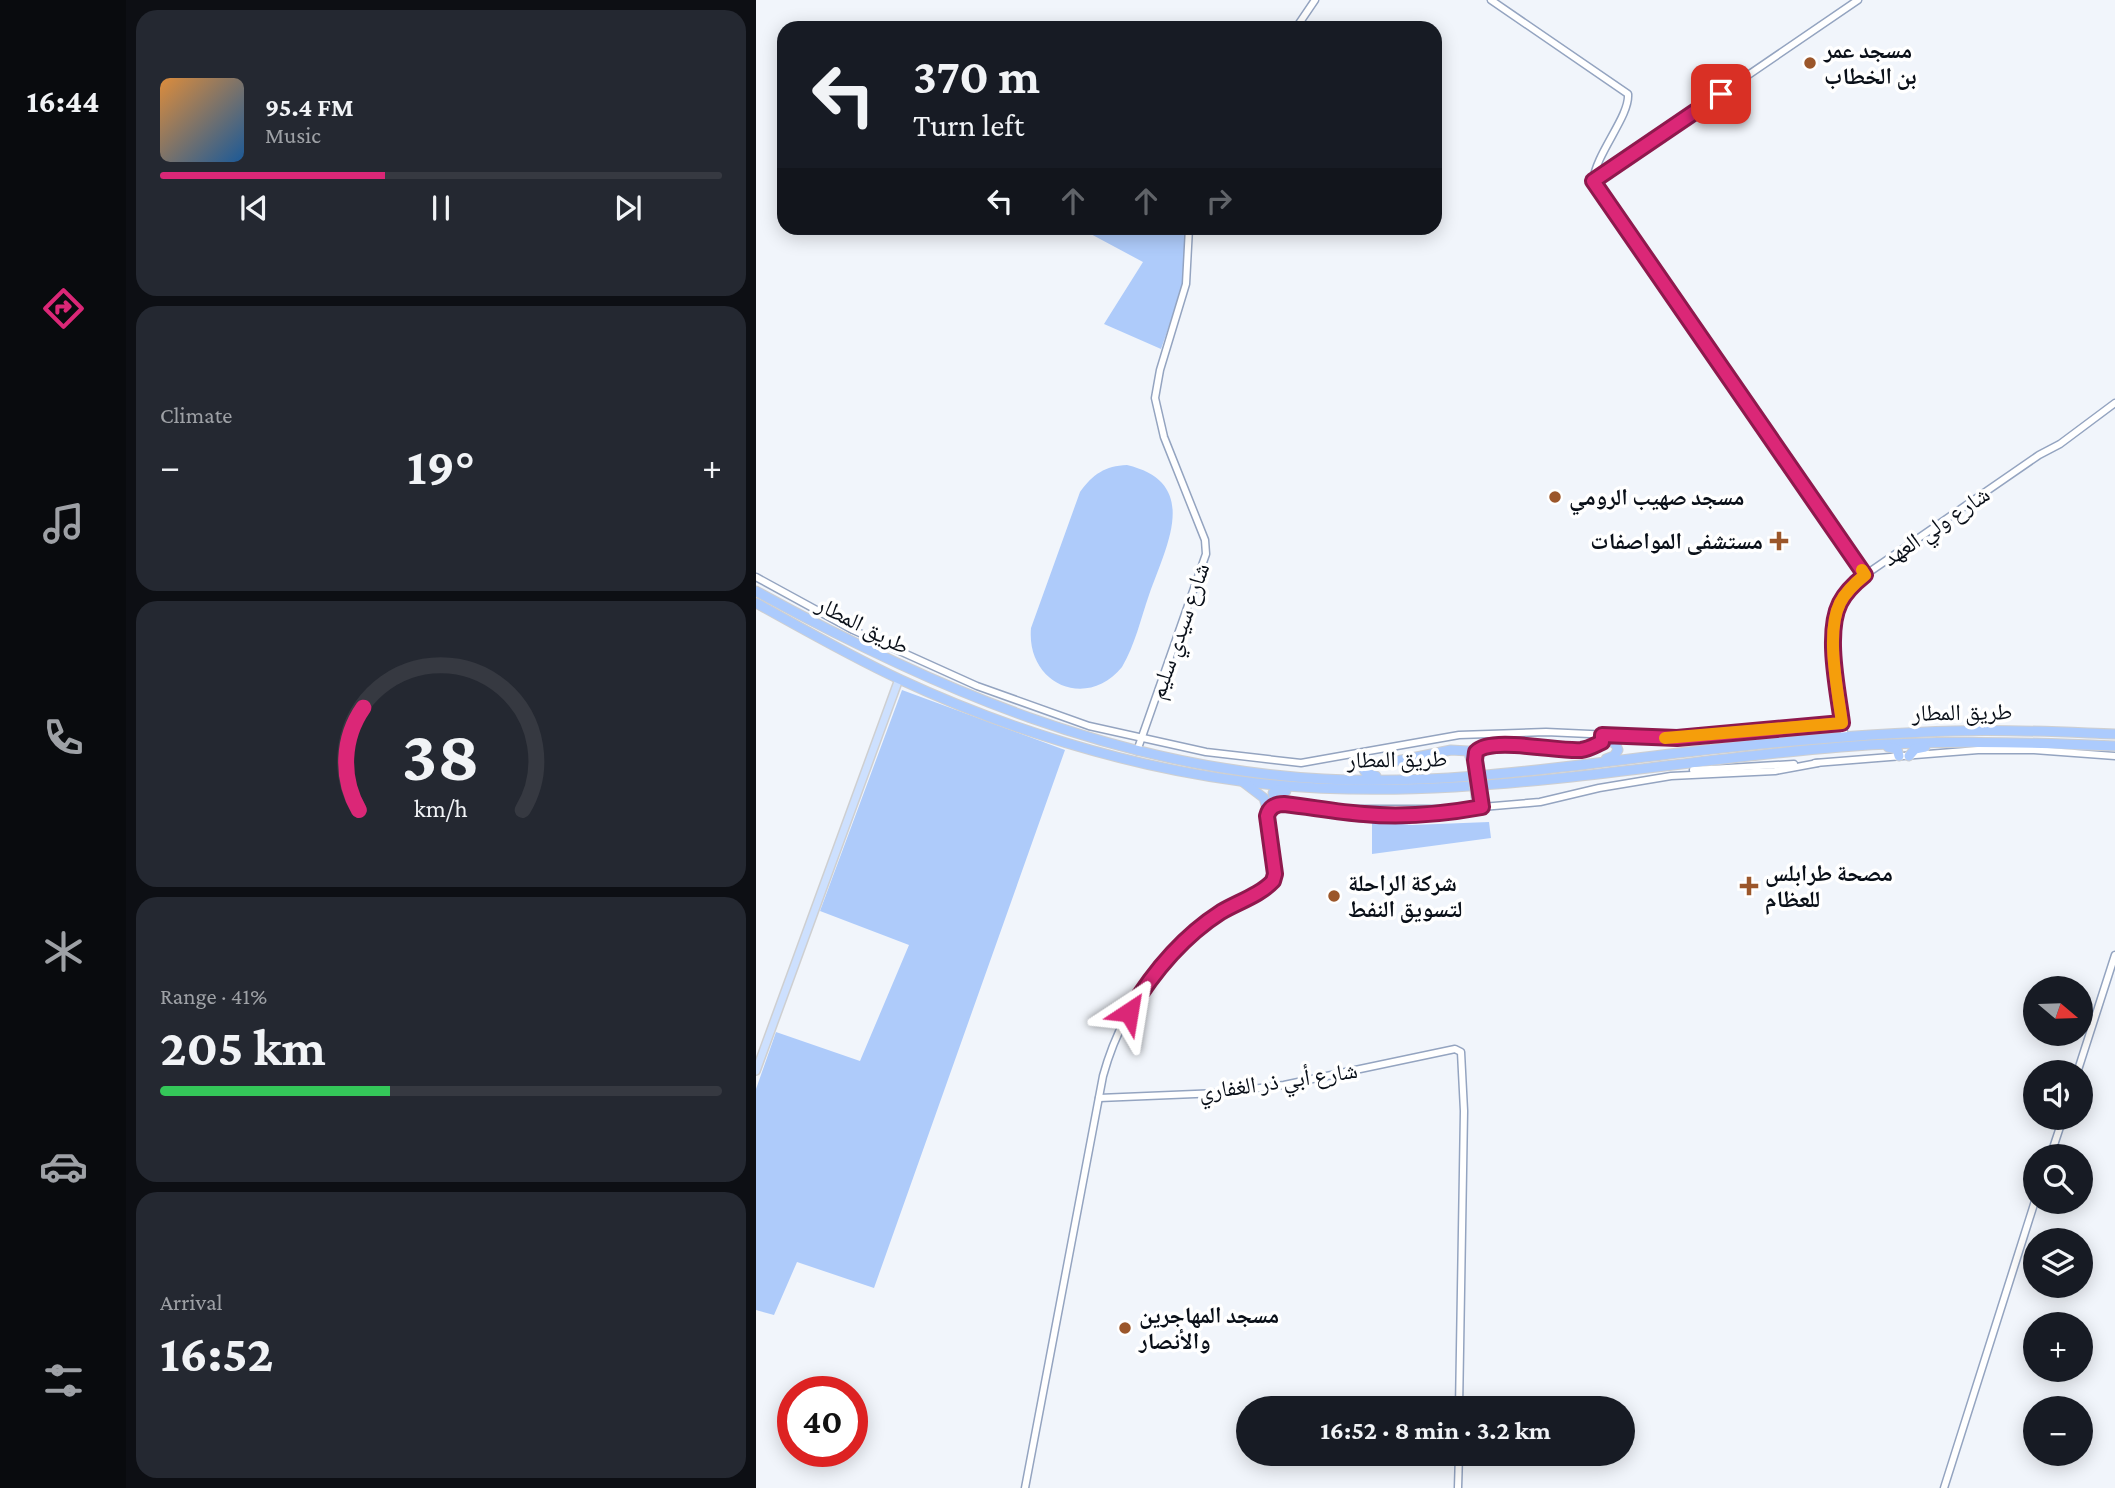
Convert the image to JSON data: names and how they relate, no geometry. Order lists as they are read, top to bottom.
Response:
{
  "streets": {
    "highway": ["طريق المطار"],
    "street": ["شارع ولي العهد", "شارع سيدي سليم", "شارع أبي ذر الغفاري"]
  },
  "crossings": [
    ["شارع ولي العهد", "طريق المطار"],
    ["طريق المطار", "شارع سيدي سليم"]
  ],
  "places": {
    "other": [
      "مسجد عمر بن الخطاب",
      "مسجد صهيب الرومي",
      "شركة الراحلة لتسويق النفط",
      "مسجد المهاجرين والأنصار"
    ],
    "health": ["مستشفى المواصفات", "مصحة طرابلس للعظام"]
  },
  "north": "right",
  "page": {
    "tabs": "16:44",
    "turn": ["370 m", "Turn left"],
    "song": ["95.4 FM", "Music"],
    "tile": [
      "Climate",
      ["Range · 41%", "205 km"],
      ["Arrival", "16:52"]
    ],
    "heat": ["−", "19°", "+"],
    "map_buttons": ["+", "−"],
    "limit": "40",
    "trip": "16:52 · 8 min · 3.2 km",
    "gauge": ["38", "km/h"]
  }
}
